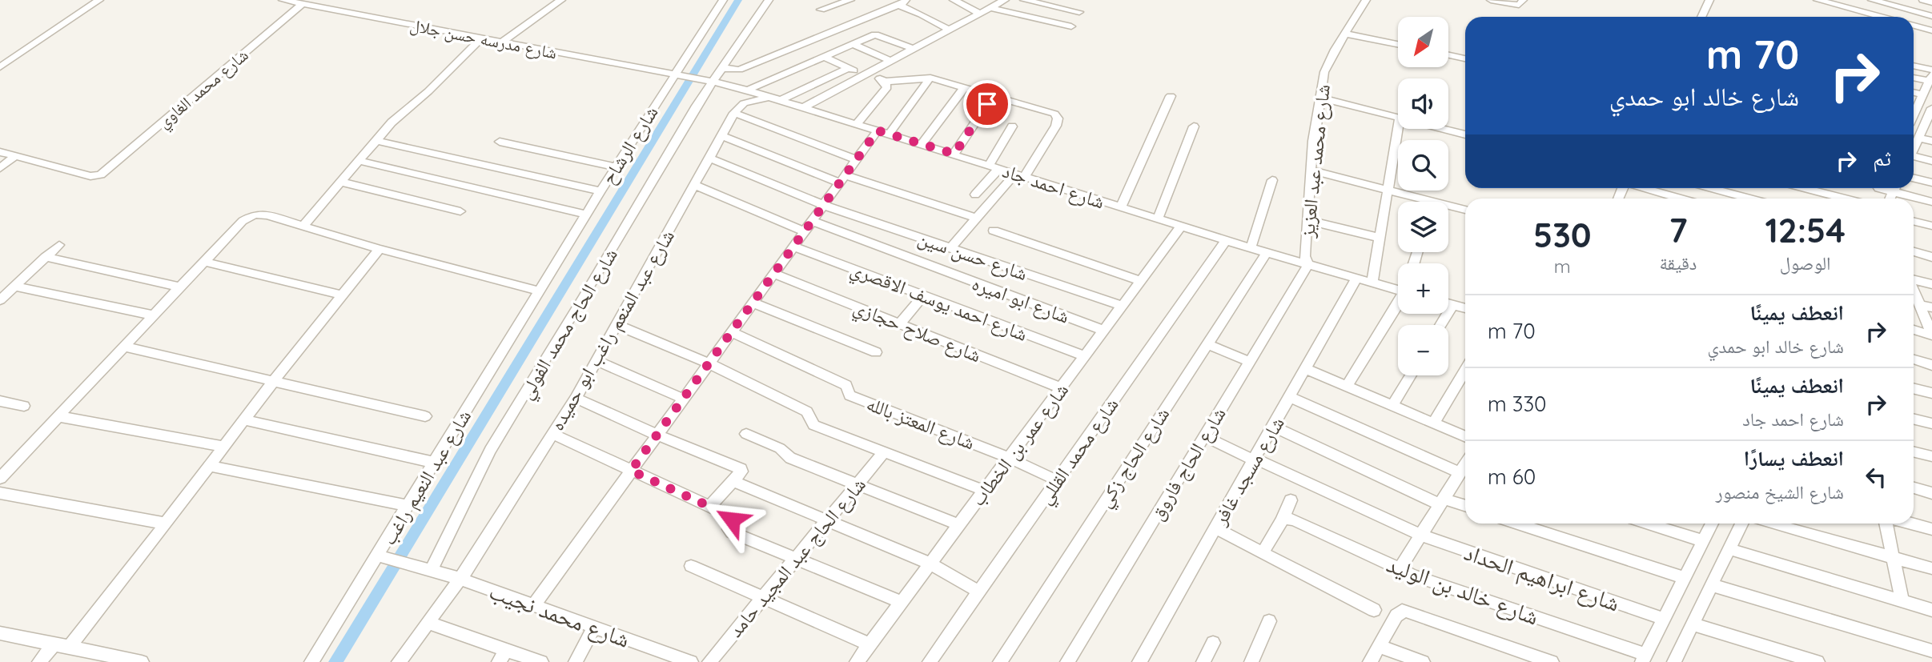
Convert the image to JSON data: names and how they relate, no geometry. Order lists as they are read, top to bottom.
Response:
{
  "streets": {
    "street": [
      "شارع مدرسه حسن جلال",
      "شارع محمد الغاوي",
      "شارع الرشاح",
      "شارع محمد عبد العزيز",
      "شارع احمد جاد",
      "شارع حسن سين",
      "شارع ابو اميره",
      "شارع احمد يوسف الاقصري",
      "شارع الحاج محمد الفولي",
      "شارع عبد المنعم راغب ابو حميده",
      "شارع صلاح حجازي",
      "شارع المعتز بالله",
      "شارع عمر بن الخطاب",
      "شارع محمد القللي",
      "شارع الحاج زكي",
      "شارع الحاج فاروق",
      "شارع مسجد غافر",
      "شارع عبد النعيم راغب",
      "شارع الحاج عبد المجيد حامد",
      "شارع ابراهيم الحداد",
      "شارع خالد بن الوليد",
      "شارع محمد نجيب"
    ]
  },
  "crossings": [
    ["شارع مدرسه حسن جلال", "شارع محمد الغاوي"],
    ["شارع مدرسه حسن جلال", "شارع الرشاح"],
    ["شارع مدرسه حسن جلال", "شارع احمد جاد"],
    ["شارع الرشاح", "شارع عبد النعيم راغب"],
    ["شارع محمد عبد العزيز", "شارع احمد جاد"],
    ["شارع محمد عبد العزيز", "شارع الحاج فاروق"],
    ["شارع احمد جاد", "شارع الحاج محمد الفولي"],
    ["شارع احمد جاد", "شارع عمر بن الخطاب"],
    ["شارع احمد جاد", "شارع محمد القللي"],
    ["شارع احمد جاد", "شارع الحاج زكي"],
    ["شارع احمد جاد", "شارع الحاج فاروق"],
    ["شارع احمد جاد", "شارع مسجد غافر"],
    ["شارع حسن سين", "شارع عبد المنعم راغب ابو حميده"],
    ["شارع حسن سين", "شارع عمر بن الخطاب"],
    ["شارع ابو اميره", "شارع عمر بن الخطاب"],
    ["شارع احمد يوسف الاقصري", "شارع عمر بن الخطاب"],
    ["شارع الحاج محمد الفولي", "شارع محمد نجيب"],
    ["شارع عبد المنعم راغب ابو حميده", "شارع محمد نجيب"],
    ["شارع صلاح حجازي", "شارع عمر بن الخطاب"],
    ["شارع المعتز بالله", "شارع عمر بن الخطاب"],
    ["شارع المعتز بالله", "شارع محمد القللي"],
    ["شارع الحاج فاروق", "شارع ابراهيم الحداد"],
    ["شارع مسجد غافر", "شارع ابراهيم الحداد"],
    ["شارع عبد النعيم راغب", "شارع محمد نجيب"]
  ],
  "north": "bottom left",
  "page": {
    "map_buttons": ["+", "−"],
    "turn": ["70 m", "شارع خالد ابو حمدي"],
    "then": "ثم",
    "eta": [
      "12:54",
      "الوصول",
      "7",
      "دقيقة",
      "530",
      "m"
    ],
    "list": [
      {
        "name": "انعطف يمينًا",
        "note": "شارع خالد ابو حمدي",
        "value": "70 m"
      },
      {
        "name": "انعطف يمينًا",
        "note": "شارع احمد جاد",
        "value": "330 m"
      },
      {
        "name": "انعطف يسارًا",
        "note": "شارع الشيخ منصور",
        "value": "60 m"
      }
    ]
  }
}
